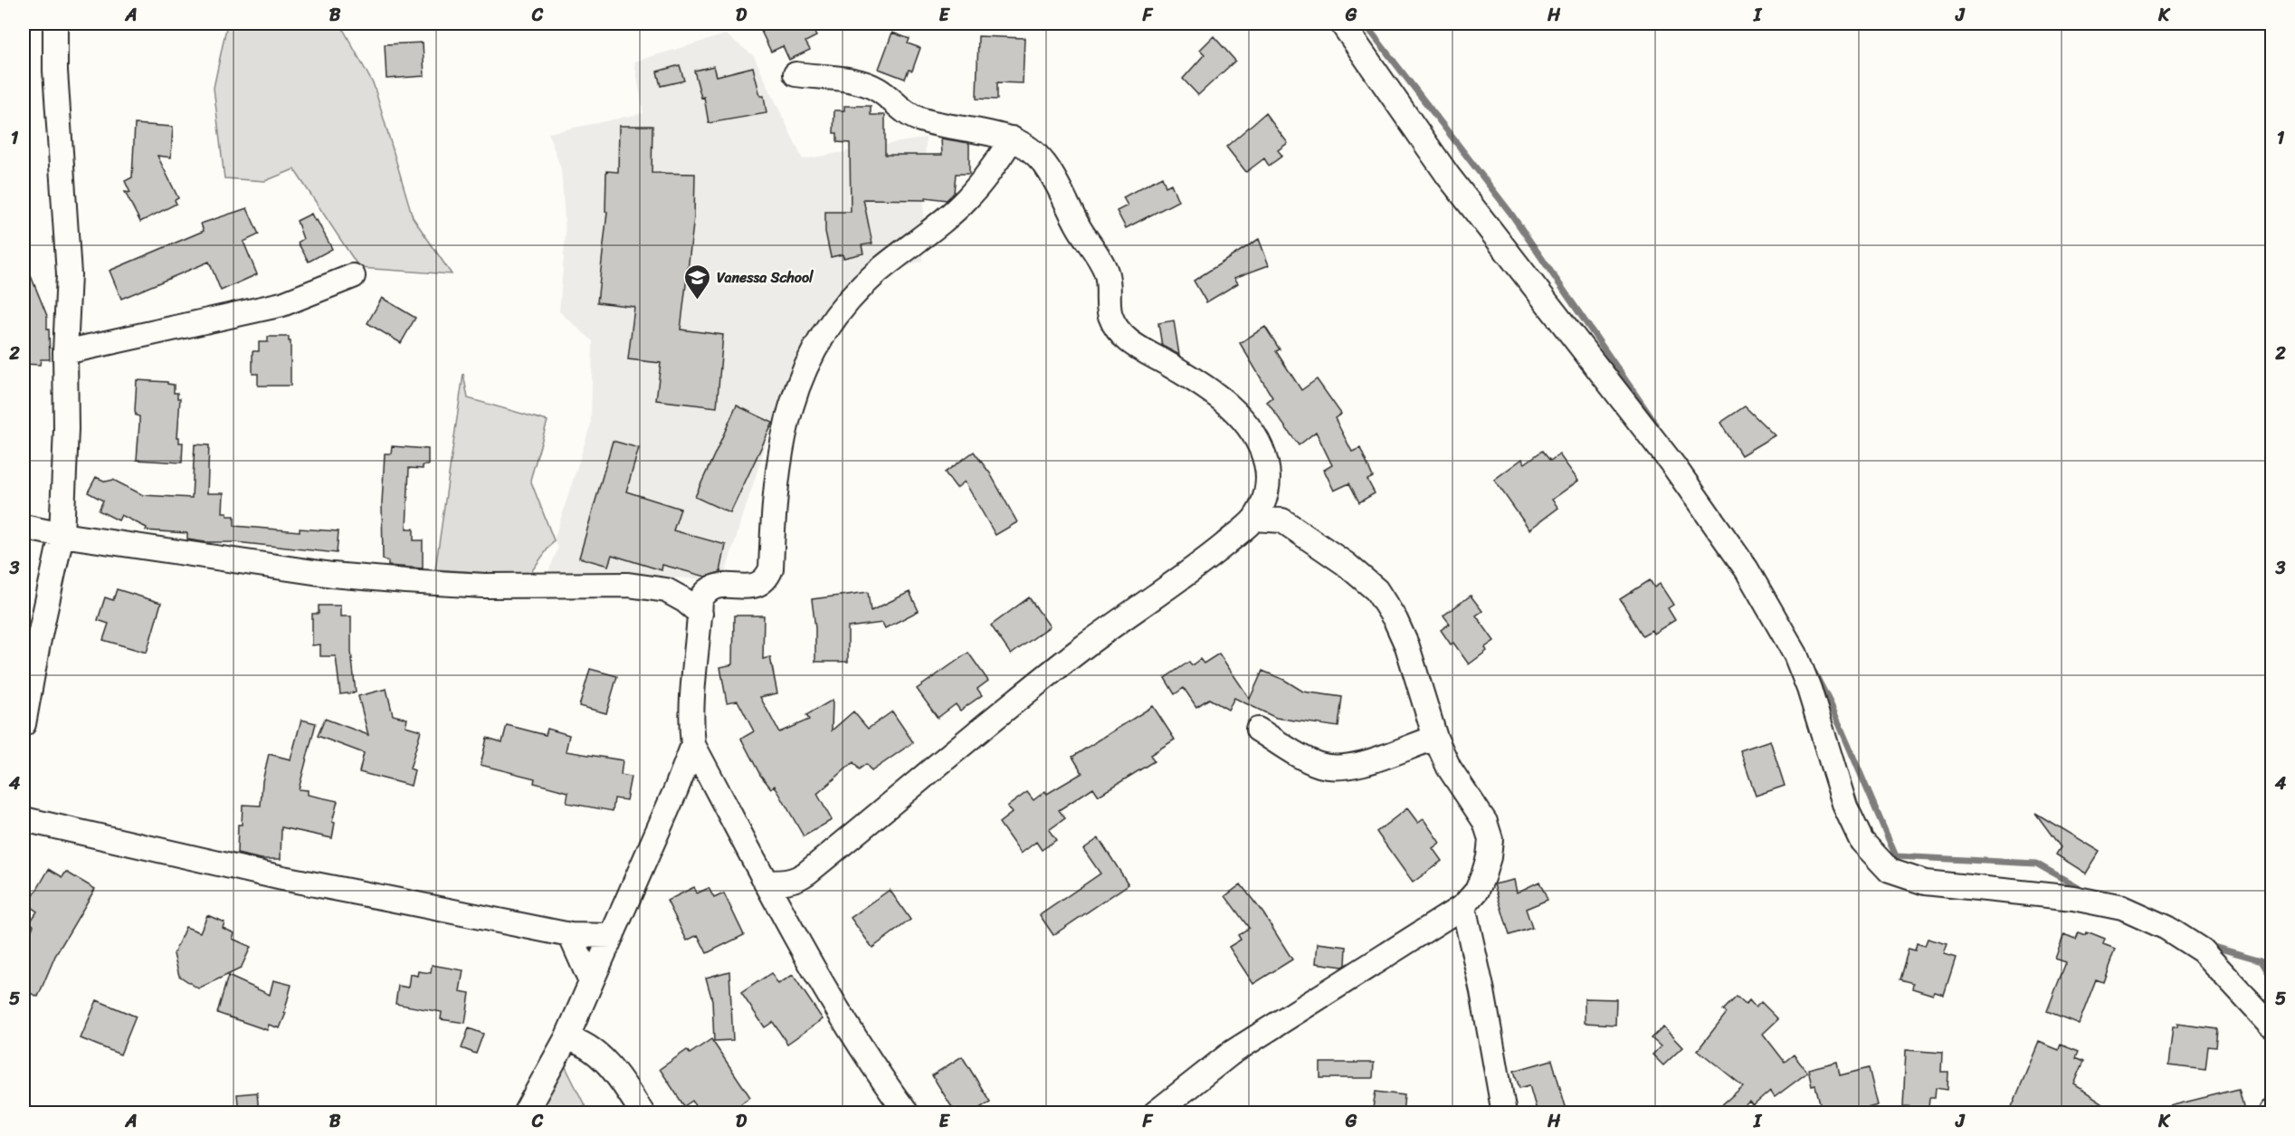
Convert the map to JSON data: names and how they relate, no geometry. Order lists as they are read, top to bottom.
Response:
{
  "places": {
    "school or university": ["Vanessa School"]
  },
  "grid": {
    "columns": [
      "A",
      "B",
      "C",
      "D",
      "E",
      "F",
      "G",
      "H",
      "I",
      "J",
      "K"
    ],
    "rows": [
      "1",
      "2",
      "3",
      "4",
      "5"
    ]
  }
}
